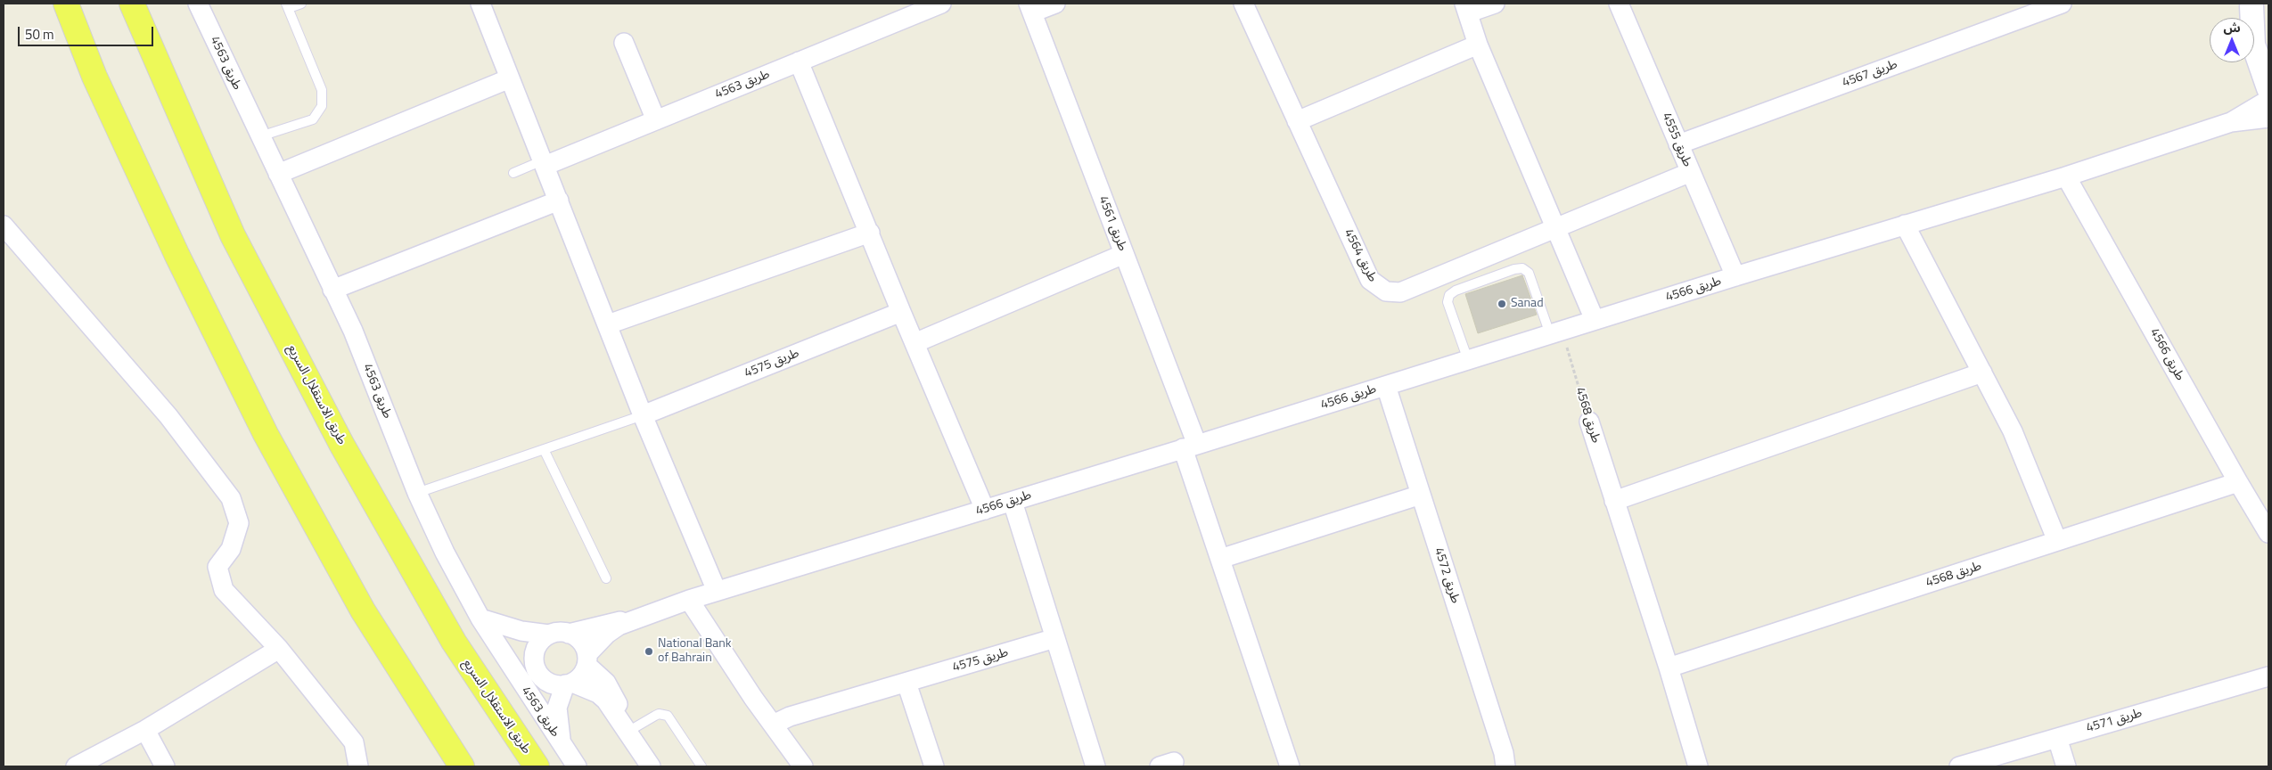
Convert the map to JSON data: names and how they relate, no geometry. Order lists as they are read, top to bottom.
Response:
{
  "streets": {
    "main road": ["طريق الاستقلال السريع"],
    "street": [
      "طريق 4563",
      "طريق 4567",
      "طريق 4555",
      "طريق 4561",
      "طريق 4564",
      "طريق 4566",
      "طريق 4575",
      "طريق 4568",
      "طريق 4572",
      "طريق 4571"
    ]
  },
  "crossings": [
    ["طريق 4567", "طريق 4555"],
    ["طريق 4555", "طريق 4564"],
    ["طريق 4555", "طريق 4566"],
    ["طريق 4561", "طريق 4566"],
    ["طريق 4566", "طريق 4568"],
    ["طريق 4566", "طريق 4572"]
  ],
  "places": ["Sanad", "National Bank of Bahrain"],
  "scale_bar": "50 m",
  "north": "top"
}
